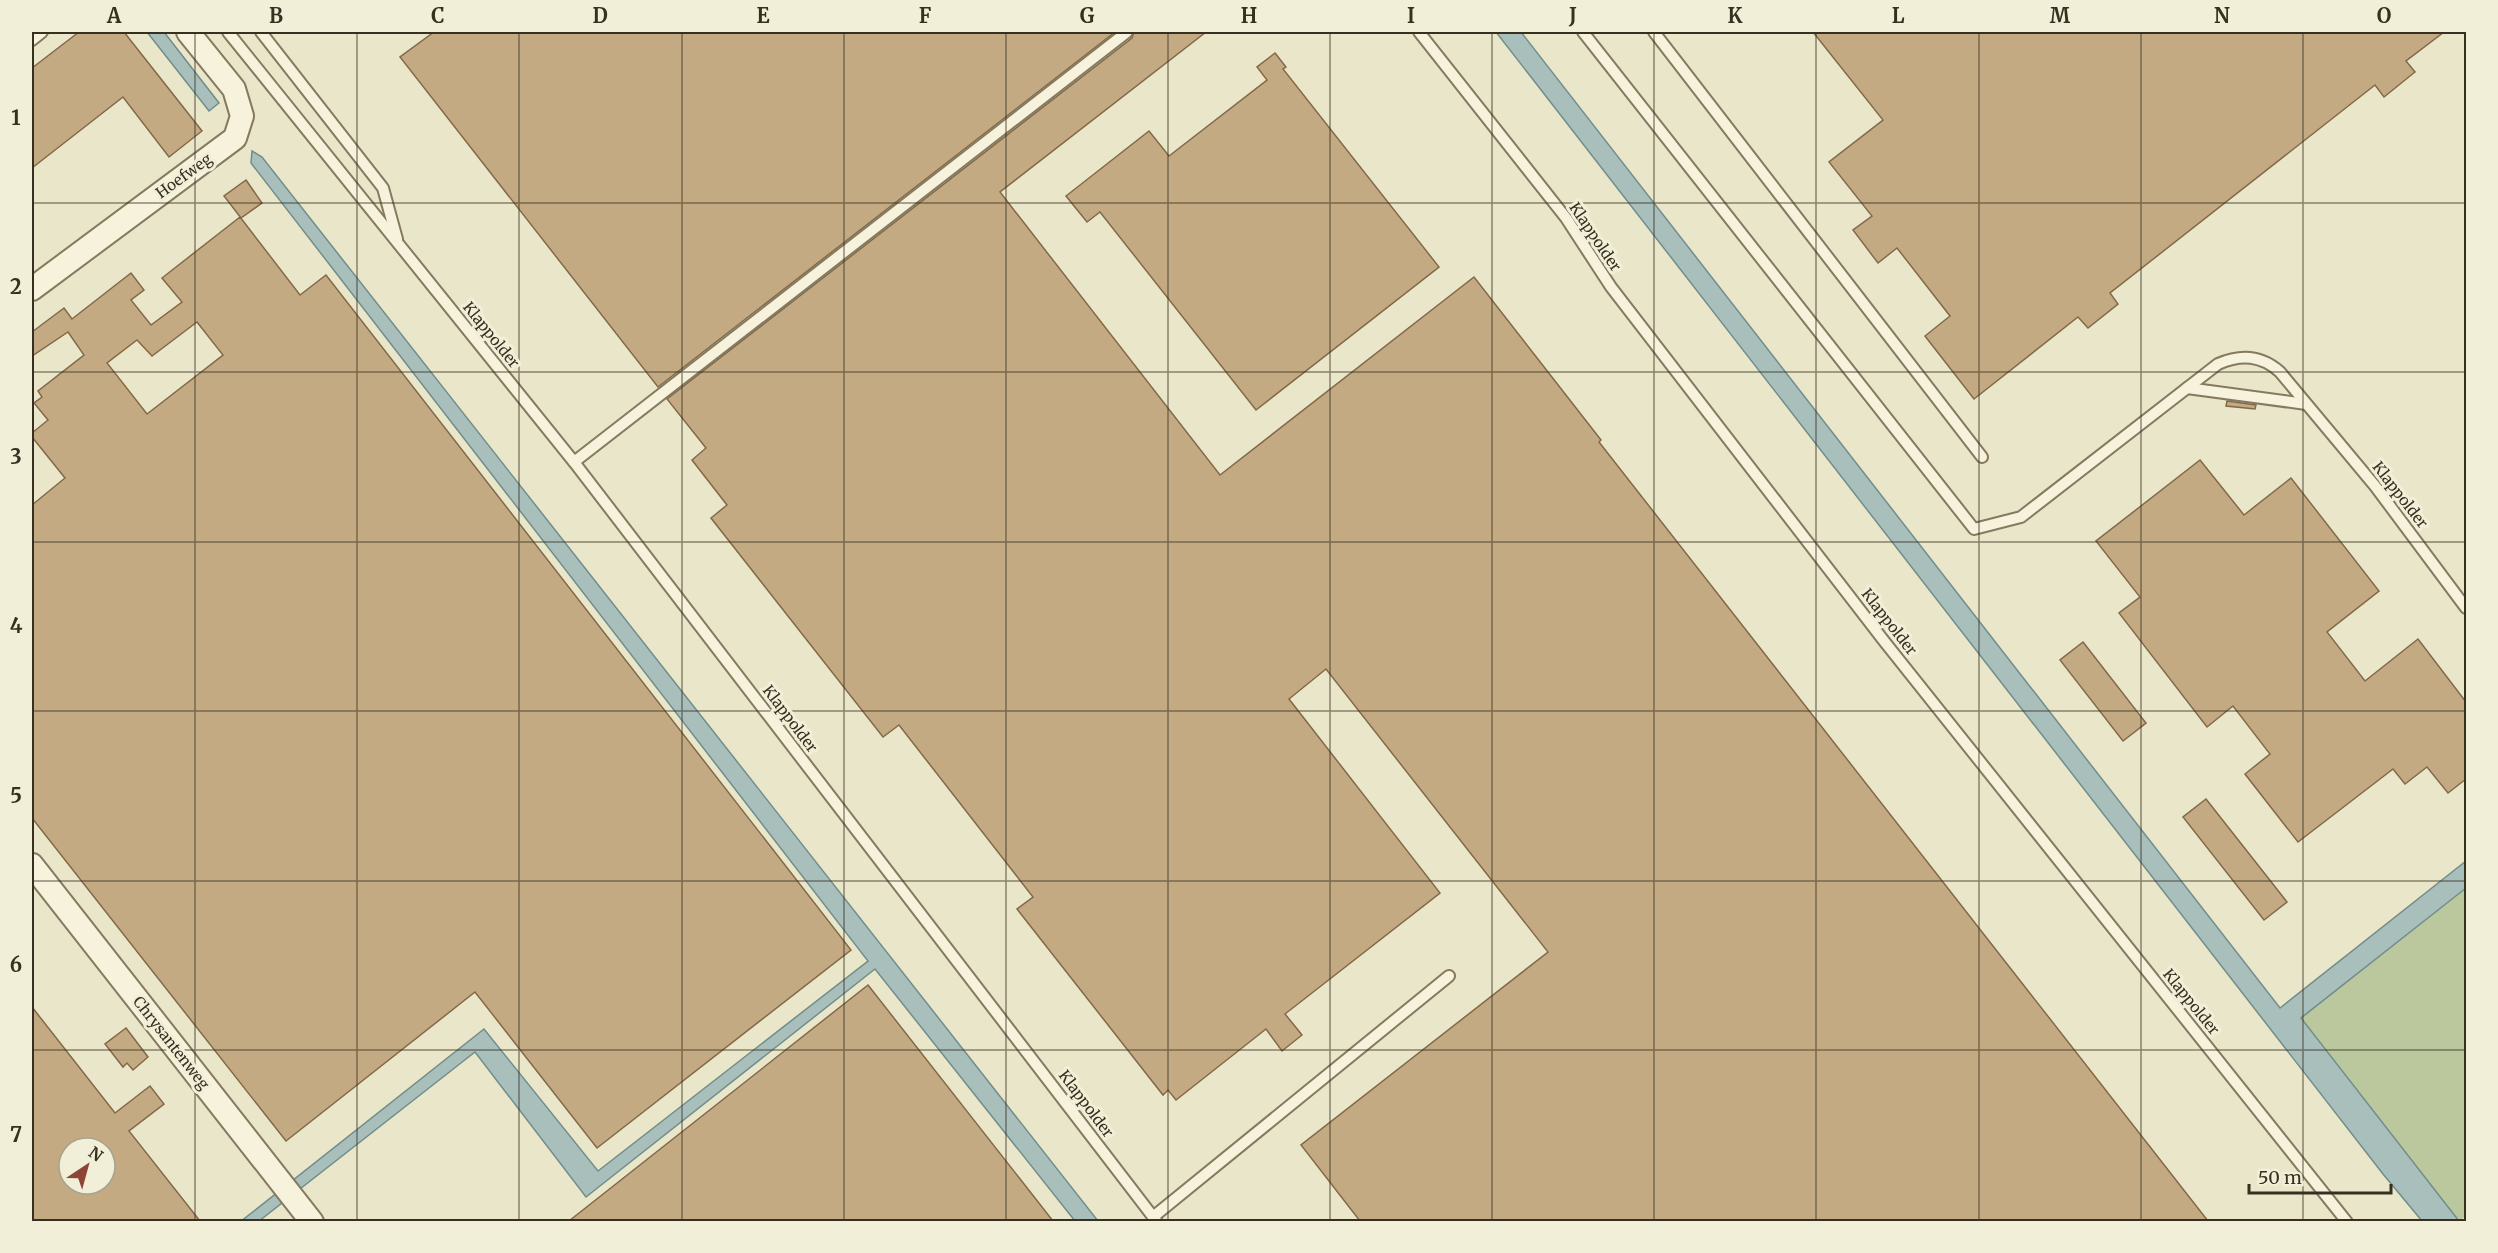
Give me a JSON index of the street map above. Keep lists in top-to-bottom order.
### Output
{
  "streets": {
    "street": ["Hoefweg", "Chrysantenweg"],
    "lane": ["Klappolder"]
  },
  "scale_bar": "50 m",
  "north": "top right",
  "grid": {
    "columns": [
      "A",
      "B",
      "C",
      "D",
      "E",
      "F",
      "G",
      "H",
      "I",
      "J",
      "K",
      "L",
      "M",
      "N",
      "O"
    ],
    "rows": [
      "1",
      "2",
      "3",
      "4",
      "5",
      "6",
      "7"
    ]
  }
}
